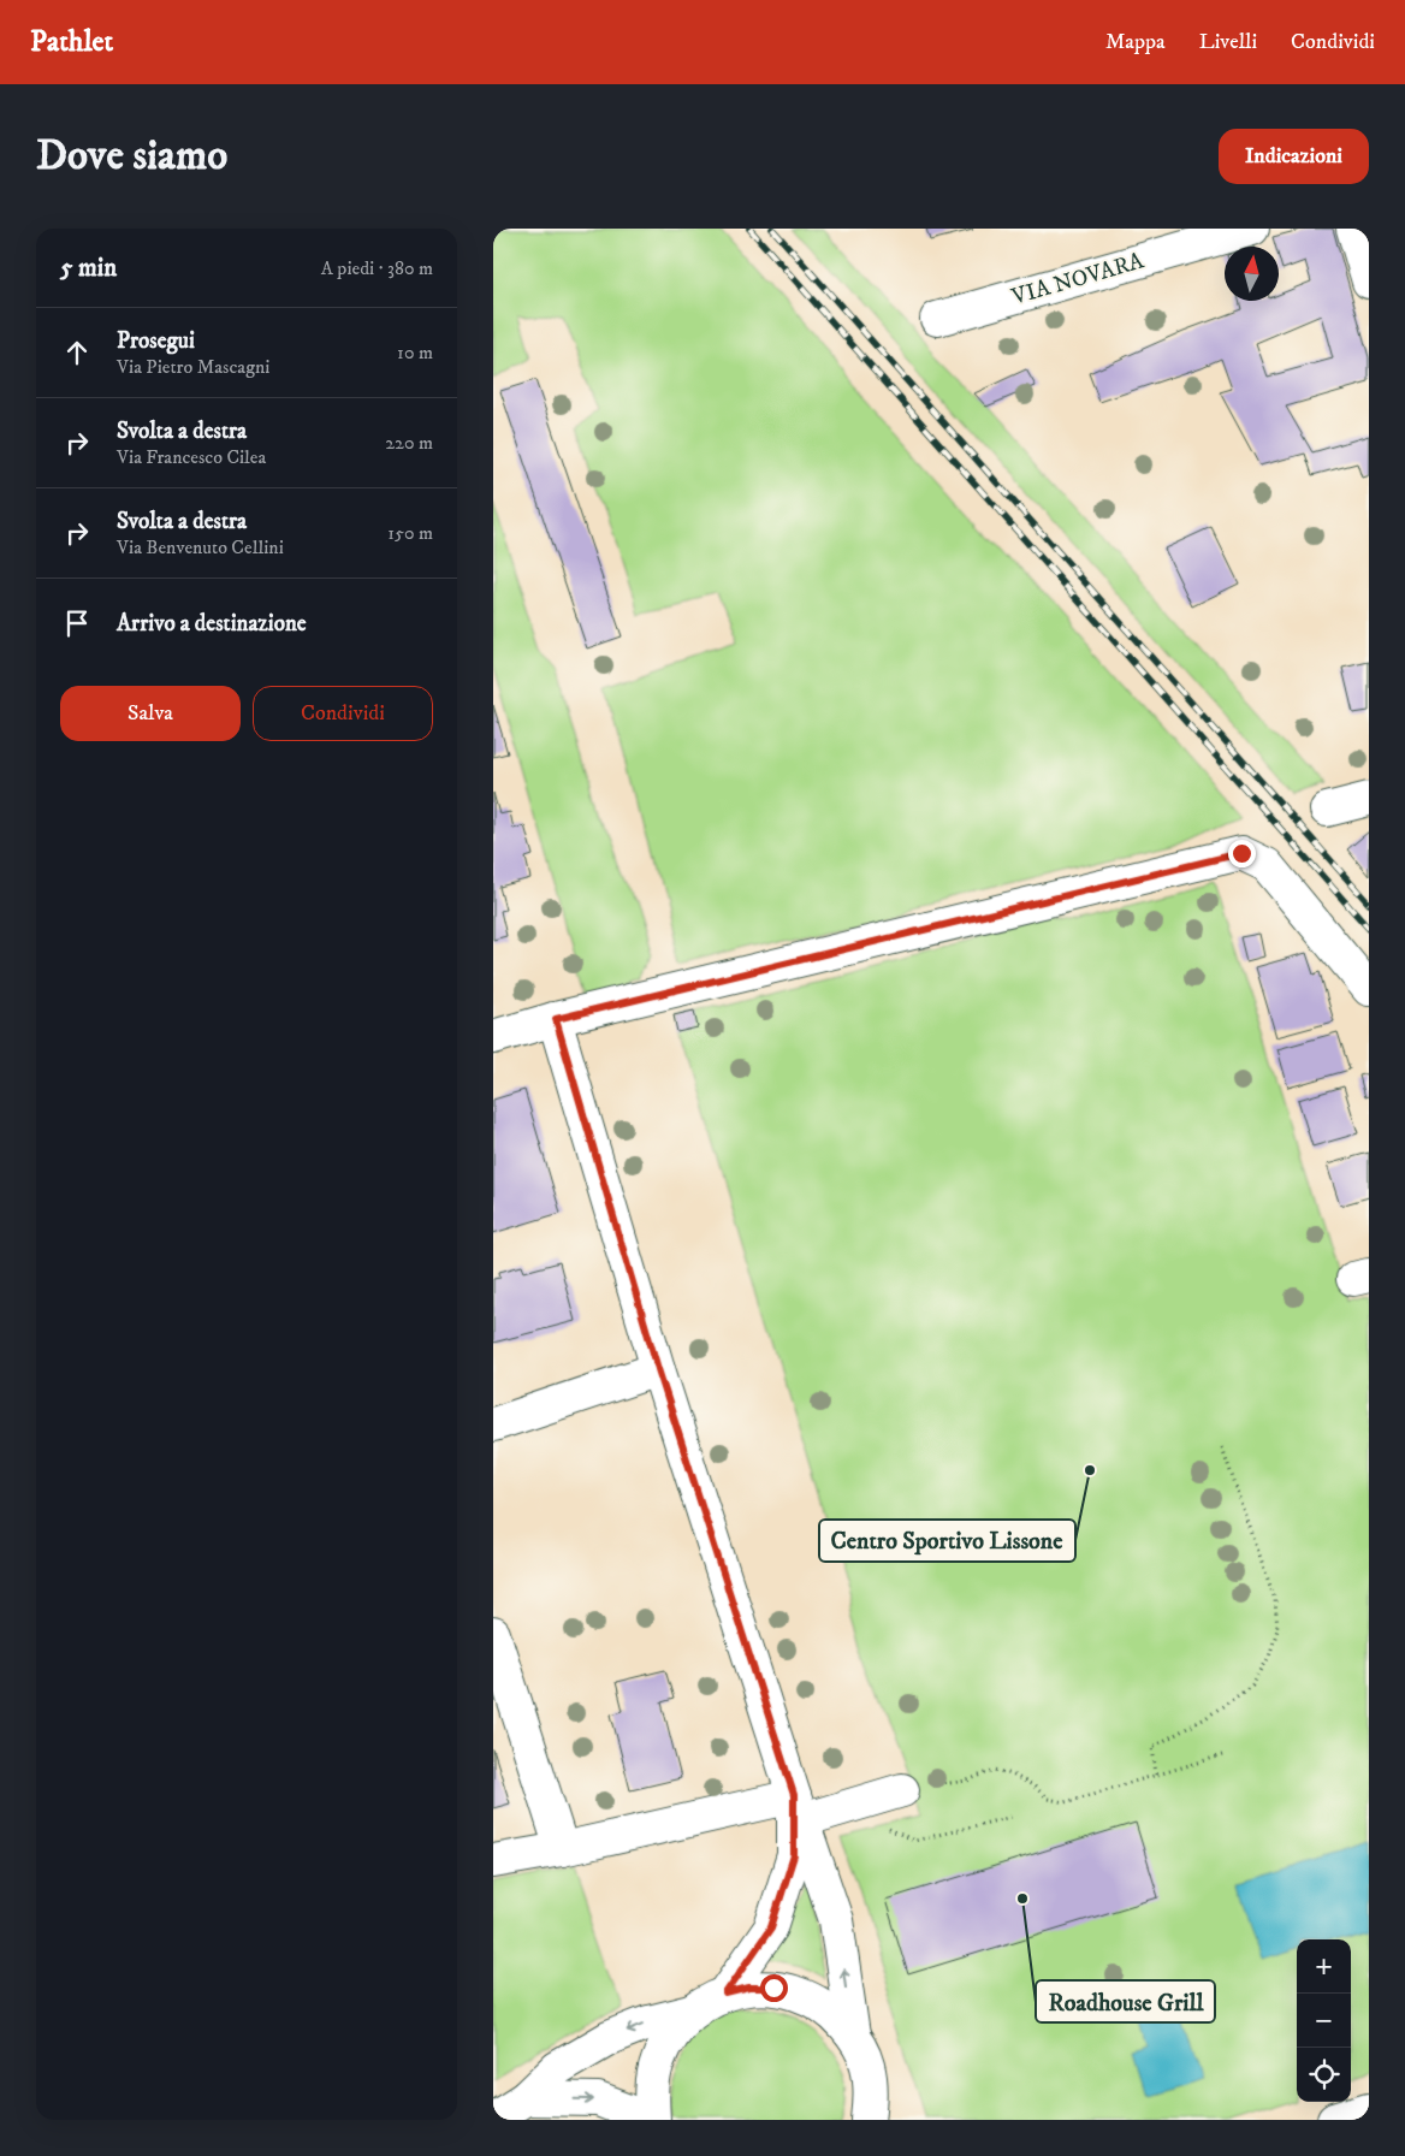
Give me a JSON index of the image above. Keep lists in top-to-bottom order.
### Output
{
  "streets": {
    "main road": ["VIA NOVARA"]
  },
  "places": ["Centro Sportivo Lissone", "Roadhouse Grill"],
  "north": "top",
  "page": {
    "header": "Pathlet",
    "nav": ["Mappa", "Livelli", "Condividi"],
    "buttons": [
      "Indicazioni",
      ["Salva", "Condividi"]
    ],
    "title": "Dove siamo",
    "heading": ["5 min", "A piedi · 380 m"],
    "list": [
      ["Prosegui", "Via Pietro Mascagni", "10 m"],
      ["Svolta a destra", "Via Francesco Cilea", "220 m"],
      ["Svolta a destra", "Via Benvenuto Cellini", "150 m"],
      "Arrivo a destinazione"
    ],
    "map_buttons": ["+", "−"]
  }
}
